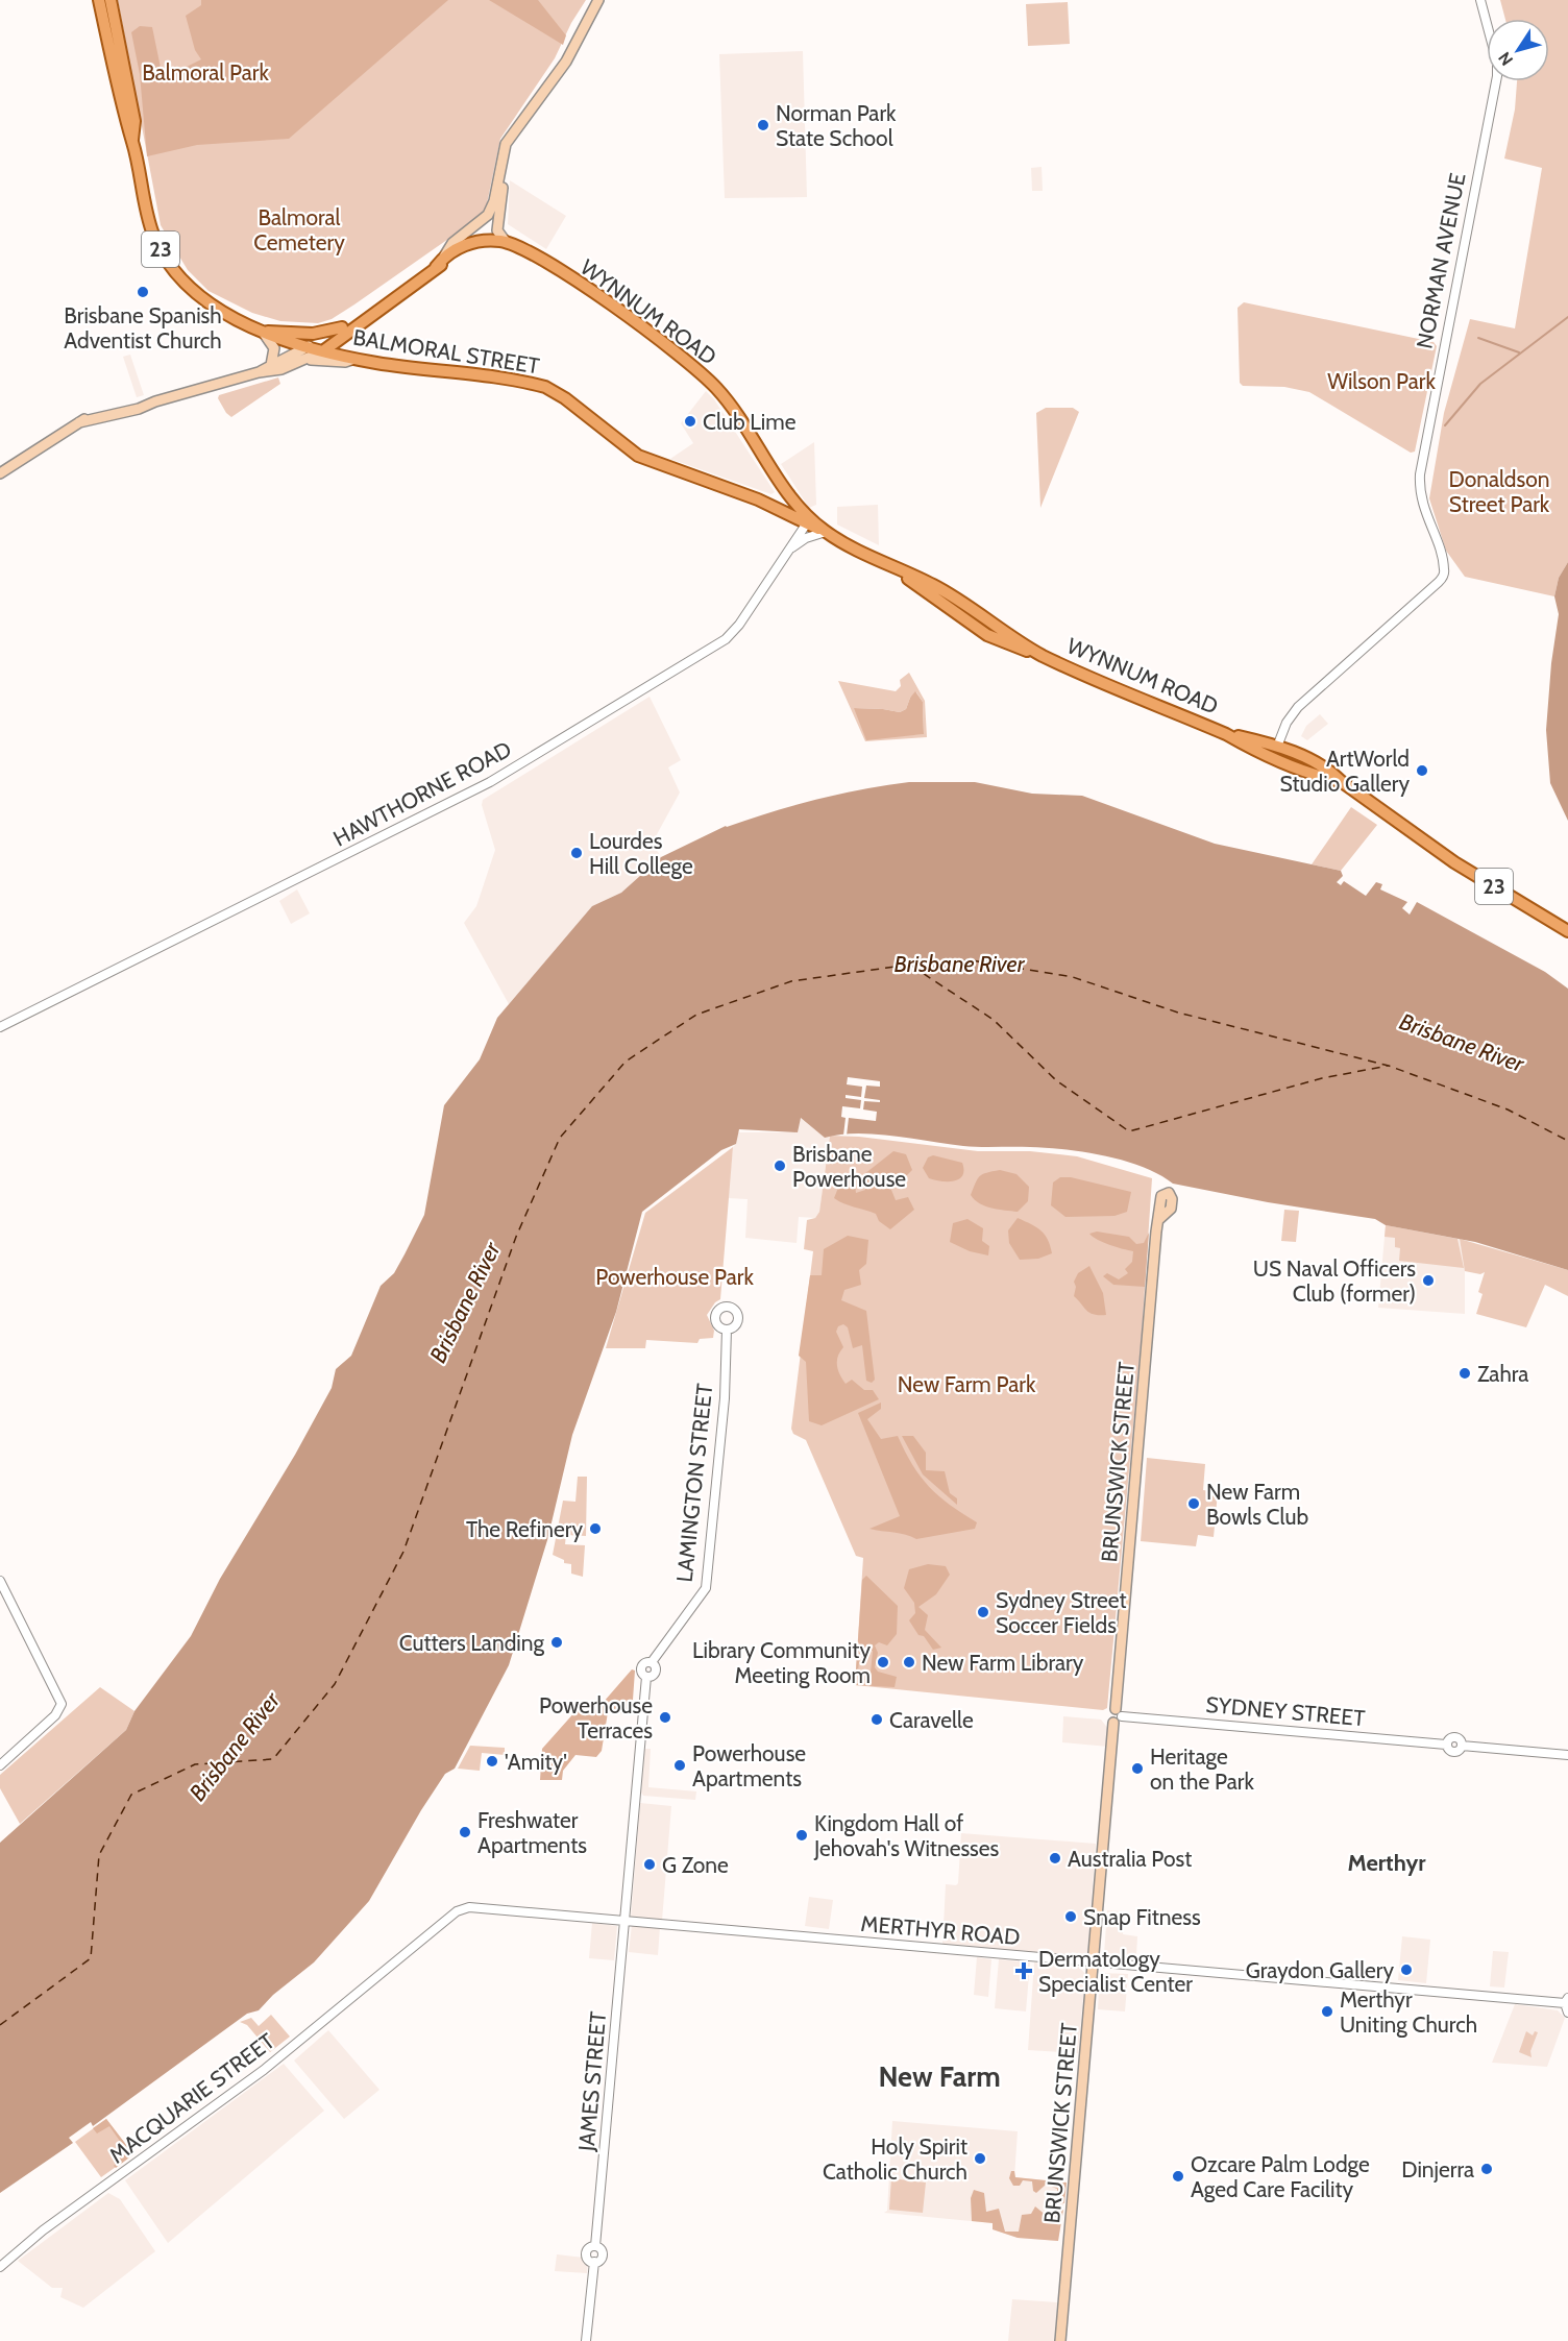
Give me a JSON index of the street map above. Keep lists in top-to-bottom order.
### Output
{
  "streets": {
    "main road": [
      "23",
      "WYNNUM ROAD",
      "BALMORAL STREET",
      "BRUNSWICK STREET"
    ],
    "street": [
      "NORMAN AVENUE",
      "HAWTHORNE ROAD",
      "LAMINGTON STREET",
      "SYDNEY STREET",
      "MERTHYR ROAD",
      "JAMES STREET",
      "MACQUARIE STREET"
    ]
  },
  "crossings": [
    ["NORMAN AVENUE", "WYNNUM ROAD"],
    ["WYNNUM ROAD", "BALMORAL STREET"],
    ["WYNNUM ROAD", "HAWTHORNE ROAD"],
    ["BALMORAL STREET", "HAWTHORNE ROAD"],
    ["BRUNSWICK STREET", "SYDNEY STREET"],
    ["BRUNSWICK STREET", "MERTHYR ROAD"],
    ["LAMINGTON STREET", "MERTHYR ROAD"],
    ["LAMINGTON STREET", "JAMES STREET"],
    ["MERTHYR ROAD", "JAMES STREET"],
    ["MERTHYR ROAD", "MACQUARIE STREET"]
  ],
  "districts": ["Merthyr", "New Farm"],
  "water": ["Brisbane River"],
  "parks": [
    "Balmoral Park",
    "Balmoral Cemetery",
    "Wilson Park",
    "Donaldson Street Park",
    "Powerhouse Park",
    "New Farm Park"
  ],
  "places": {
    "other": [
      "Norman Park State School",
      "Brisbane Spanish Adventist Church",
      "Club Lime",
      "ArtWorld Studio Gallery",
      "Lourdes Hill College",
      "Brisbane Powerhouse",
      "US Naval Officers Club (former)",
      "Zahra",
      "New Farm Bowls Club",
      "The Refinery",
      "Sydney Street Soccer Fields",
      "Cutters Landing",
      "Library Community Meeting Room",
      "New Farm Library",
      "Powerhouse Terraces",
      "Caravelle",
      "'Amity'",
      "Powerhouse Apartments",
      "Heritage on the Park",
      "Freshwater Apartments",
      "Kingdom Hall of Jehovah's Witnesses",
      "Australia Post",
      "G Zone",
      "Snap Fitness",
      "Graydon Gallery",
      "Merthyr Uniting Church",
      "Holy Spirit Catholic Church",
      "Dinjerra",
      "Ozcare Palm Lodge Aged Care Facility"
    ],
    "health": ["Dermatology Specialist Center"]
  },
  "north": "bottom left"
}
